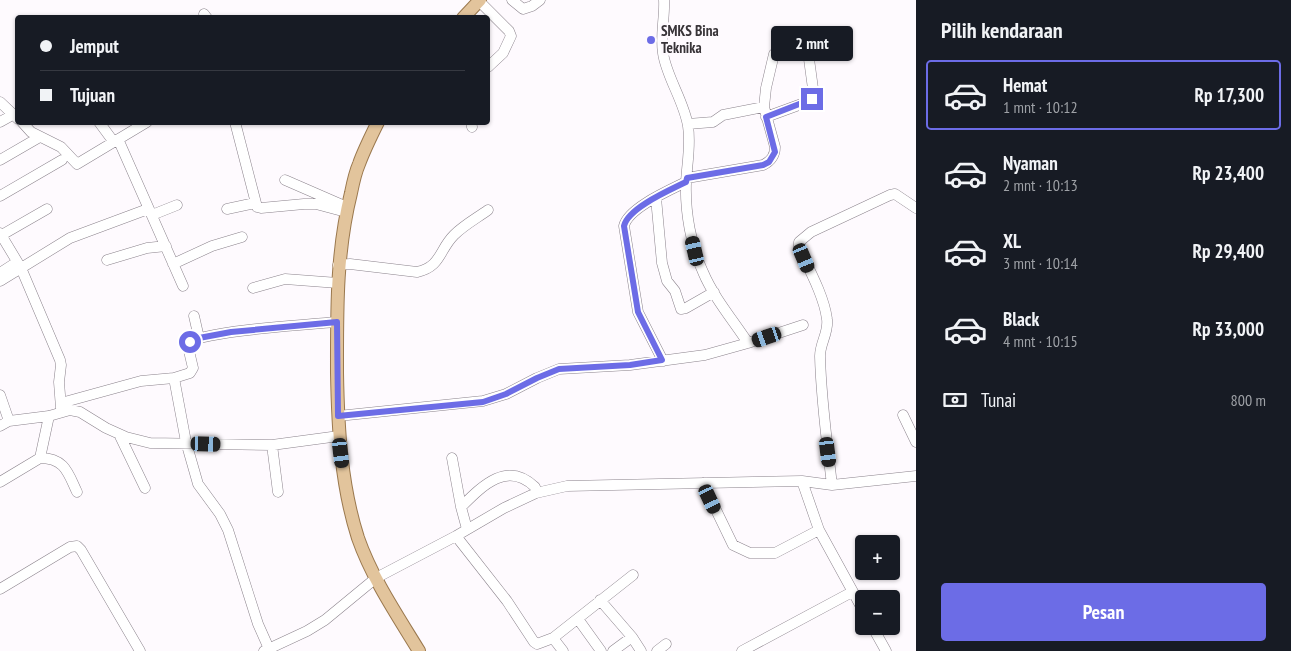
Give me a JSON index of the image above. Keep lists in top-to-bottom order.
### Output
{
  "places": ["SMKS Bina Teknika"],
  "page": {
    "heading": "Pilih kendaraan",
    "banner": ["Jemput", "Tujuan"],
    "bubble": "2 mnt",
    "list": [
      {
        "name": "Hemat",
        "note": "1 mnt · 10:12",
        "value": "Rp 17,300"
      },
      {
        "name": "Nyaman",
        "note": "2 mnt · 10:13",
        "value": "Rp 23,400"
      },
      {
        "name": "XL",
        "note": "3 mnt · 10:14",
        "value": "Rp 29,400"
      },
      {
        "name": "Black",
        "note": "4 mnt · 10:15",
        "value": "Rp 33,000"
      }
    ],
    "pay": ["Tunai", "800 m"],
    "map_buttons": ["+", "−"],
    "buttons": "Pesan"
  }
}
